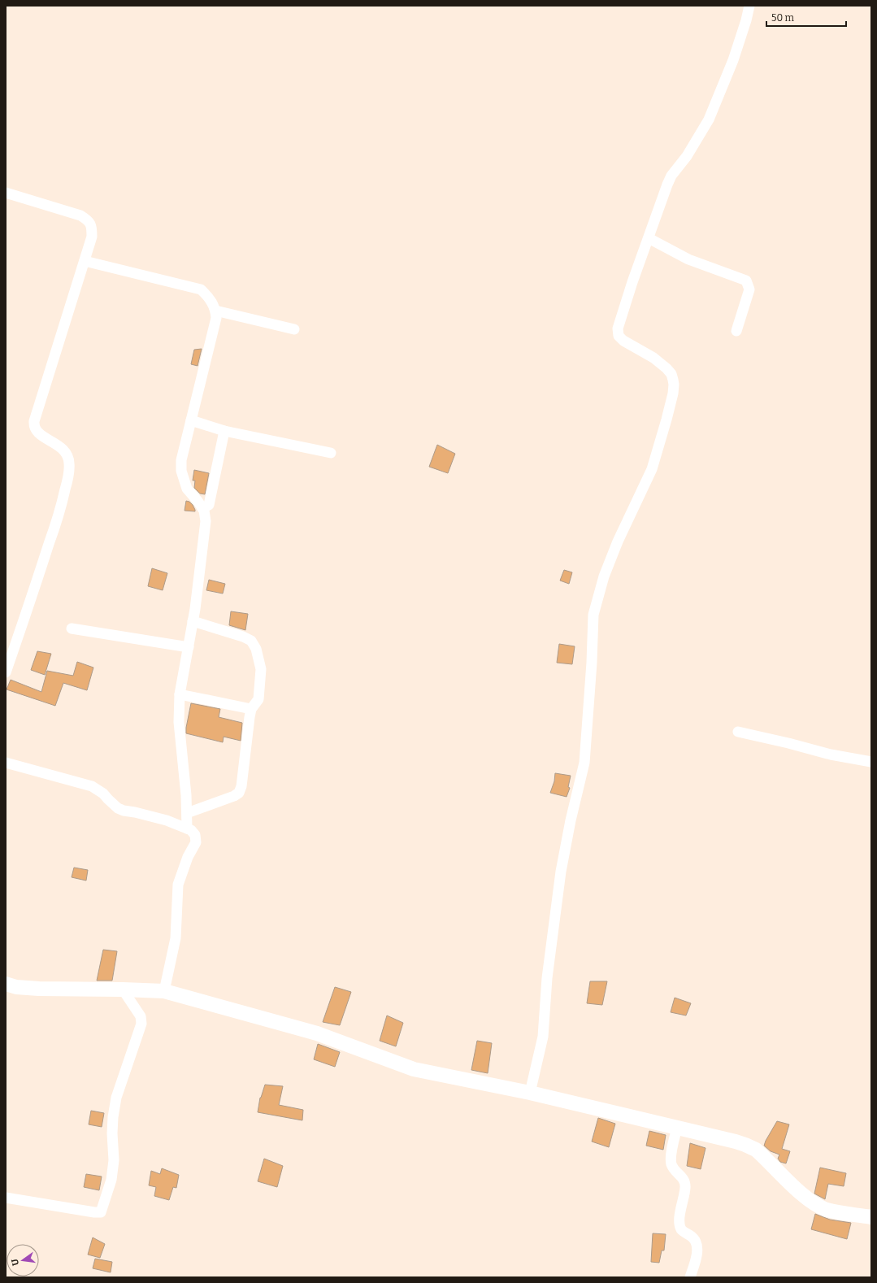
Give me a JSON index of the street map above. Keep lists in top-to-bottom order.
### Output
{
  "scale_bar": "50 m",
  "north": "left"
}
